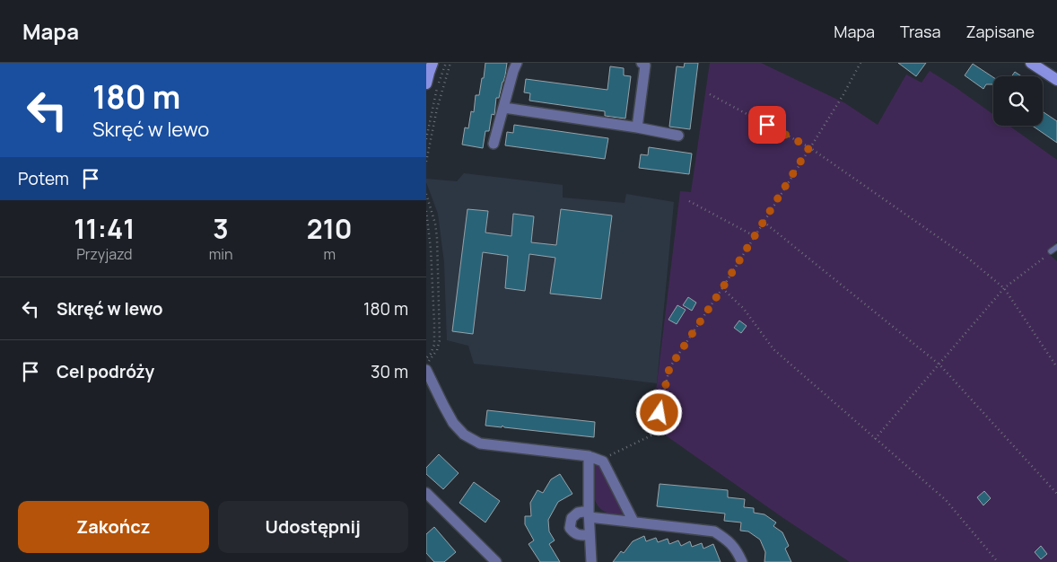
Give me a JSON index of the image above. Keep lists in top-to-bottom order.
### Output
{
  "page": {
    "header": "Mapa",
    "nav": ["Mapa", "Trasa", "Zapisane"],
    "turn": ["180 m", "Skręć w lewo"],
    "then": "Potem",
    "eta": [
      "11:41",
      "Przyjazd",
      "3",
      "min",
      "210",
      "m"
    ],
    "list": [
      {
        "name": "Skręć w lewo",
        "value": "180 m"
      },
      {
        "name": "Cel podróży",
        "value": "30 m"
      }
    ],
    "buttons": ["Zakończ", "Udostępnij"]
  }
}
